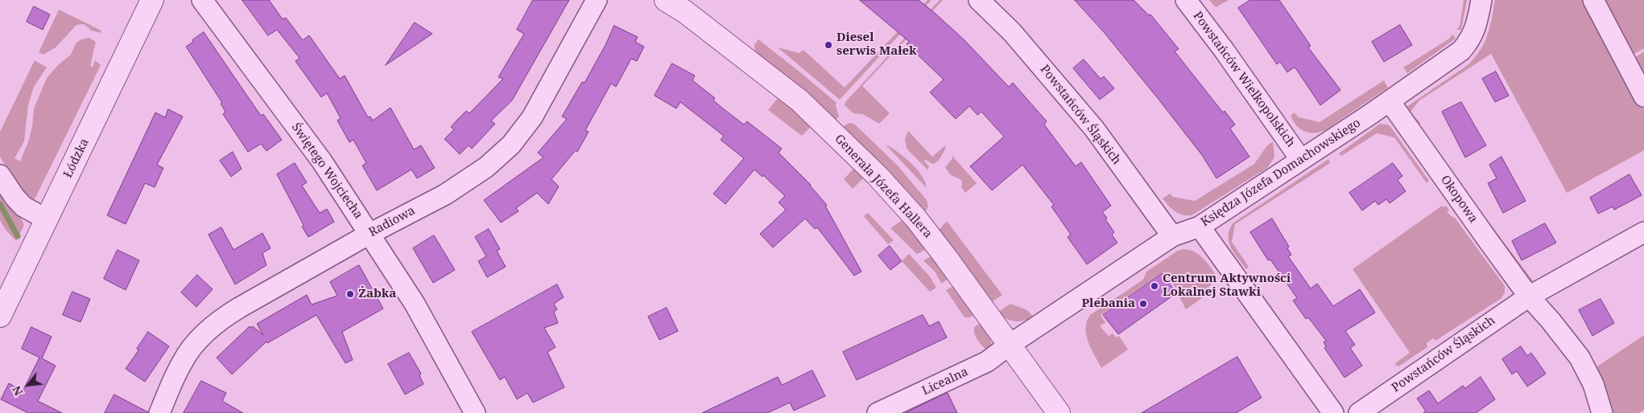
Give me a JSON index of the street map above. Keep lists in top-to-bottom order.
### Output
{
  "streets": {
    "street": [
      "Powstańców Wielkopolskich",
      "Powstańców Śląskich",
      "Łódzka",
      "Świętego Wojciecha",
      "Księdza Józefa Domachowskiego",
      "Generała Józefa Hallera",
      "Okopowa",
      "Radiowa",
      "Licealna"
    ]
  },
  "crossings": [
    ["Powstańców Wielkopolskich", "Księdza Józefa Domachowskiego"],
    ["Powstańców Śląskich", "Księdza Józefa Domachowskiego"],
    ["Powstańców Śląskich", "Okopowa"],
    ["Świętego Wojciecha", "Radiowa"],
    ["Księdza Józefa Domachowskiego", "Generała Józefa Hallera"],
    ["Księdza Józefa Domachowskiego", "Okopowa"],
    ["Księdza Józefa Domachowskiego", "Licealna"],
    ["Generała Józefa Hallera", "Licealna"]
  ],
  "places": [
    "Diesel serwis Małek",
    "Centrum Aktywności Lokalnej Stawki",
    "Żabka",
    "Plebania"
  ],
  "north": "bottom left"
}
